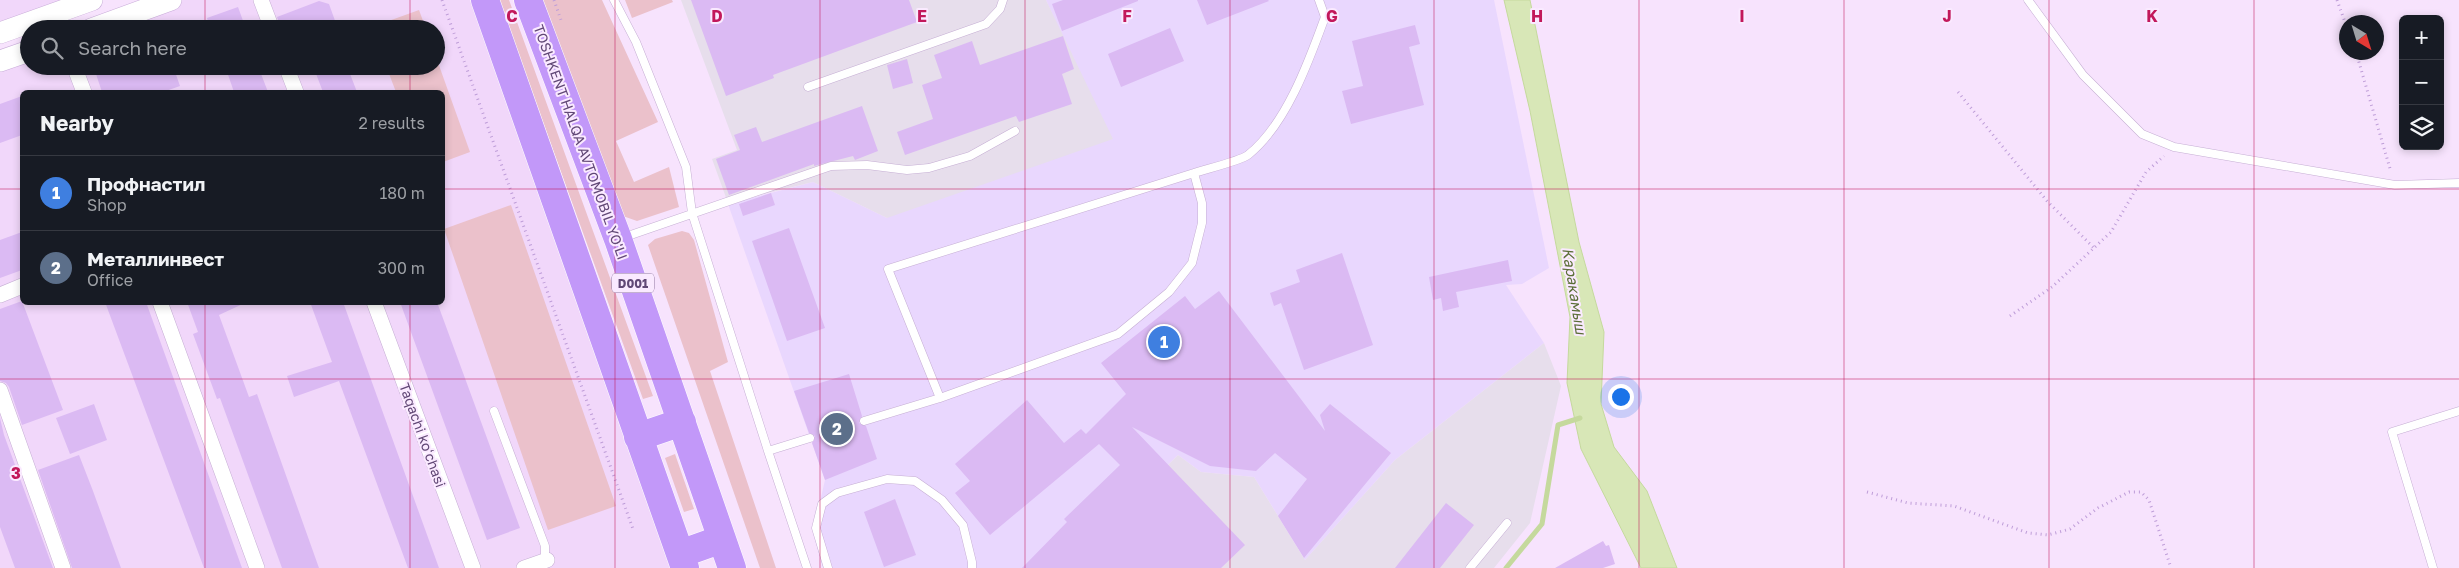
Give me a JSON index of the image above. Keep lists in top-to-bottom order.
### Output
{
  "streets": {
    "highway": ["TOSHKENT HALQA AVTOMOBIL YO'LI", "D001"],
    "street": ["Taqachi koʻchasi"]
  },
  "water": ["Каракамыш"],
  "north": "bottom right",
  "page": {
    "map_buttons": ["+", "−"],
    "search": "Search here",
    "heading": ["Nearby", "2 results"],
    "list": [
      {
        "mark": "1",
        "name": "Профнастил",
        "note": "Shop",
        "value": "180 m"
      },
      {
        "mark": "2",
        "name": "Металлинвест",
        "note": "Office",
        "value": "300 m"
      }
    ],
    "pins": ["1", "2"]
  },
  "grid": {
    "columns": [
      "C",
      "D",
      "E",
      "F",
      "G",
      "H",
      "I",
      "J",
      "K"
    ],
    "rows": ["3"]
  }
}
